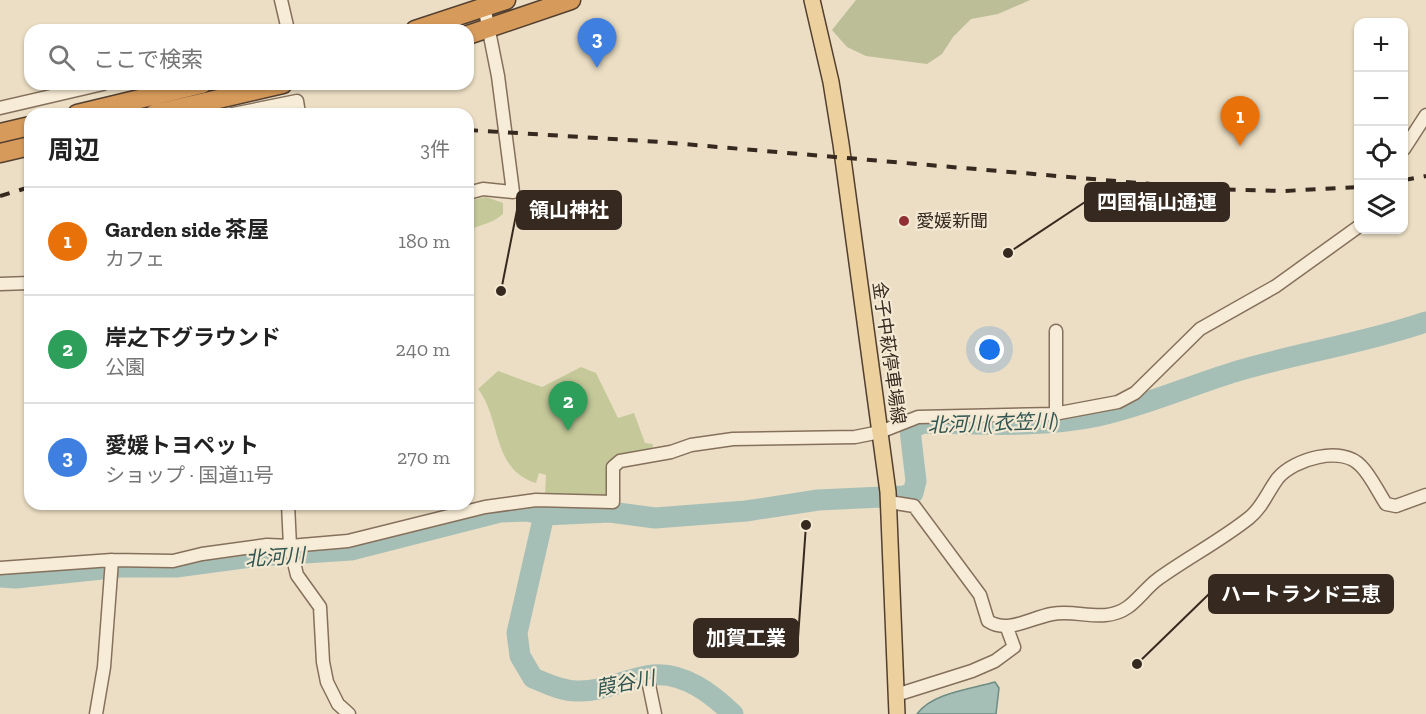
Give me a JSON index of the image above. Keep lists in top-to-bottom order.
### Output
{
  "streets": {
    "main road": ["金子中萩停車場線"]
  },
  "water": ["北河川(衣笠川)", "北河川", "葭谷川"],
  "places": [
    "愛媛新聞",
    "四国福山通運",
    "領山神社",
    "加賀工業",
    "ハートランド三恵"
  ],
  "page": {
    "map_buttons": ["+", "−"],
    "pins": ["3", "1", "2"],
    "search": "ここで検索",
    "heading": ["周辺", "3件"],
    "list": [
      {
        "mark": "1",
        "name": "Garden side 茶屋",
        "note": "カフェ",
        "value": "180 m"
      },
      {
        "mark": "2",
        "name": "岸之下グラウンド",
        "note": "公園",
        "value": "240 m"
      },
      {
        "mark": "3",
        "name": "愛媛トヨペット",
        "note": "ショップ · 国道11号",
        "value": "270 m"
      }
    ]
  }
}
